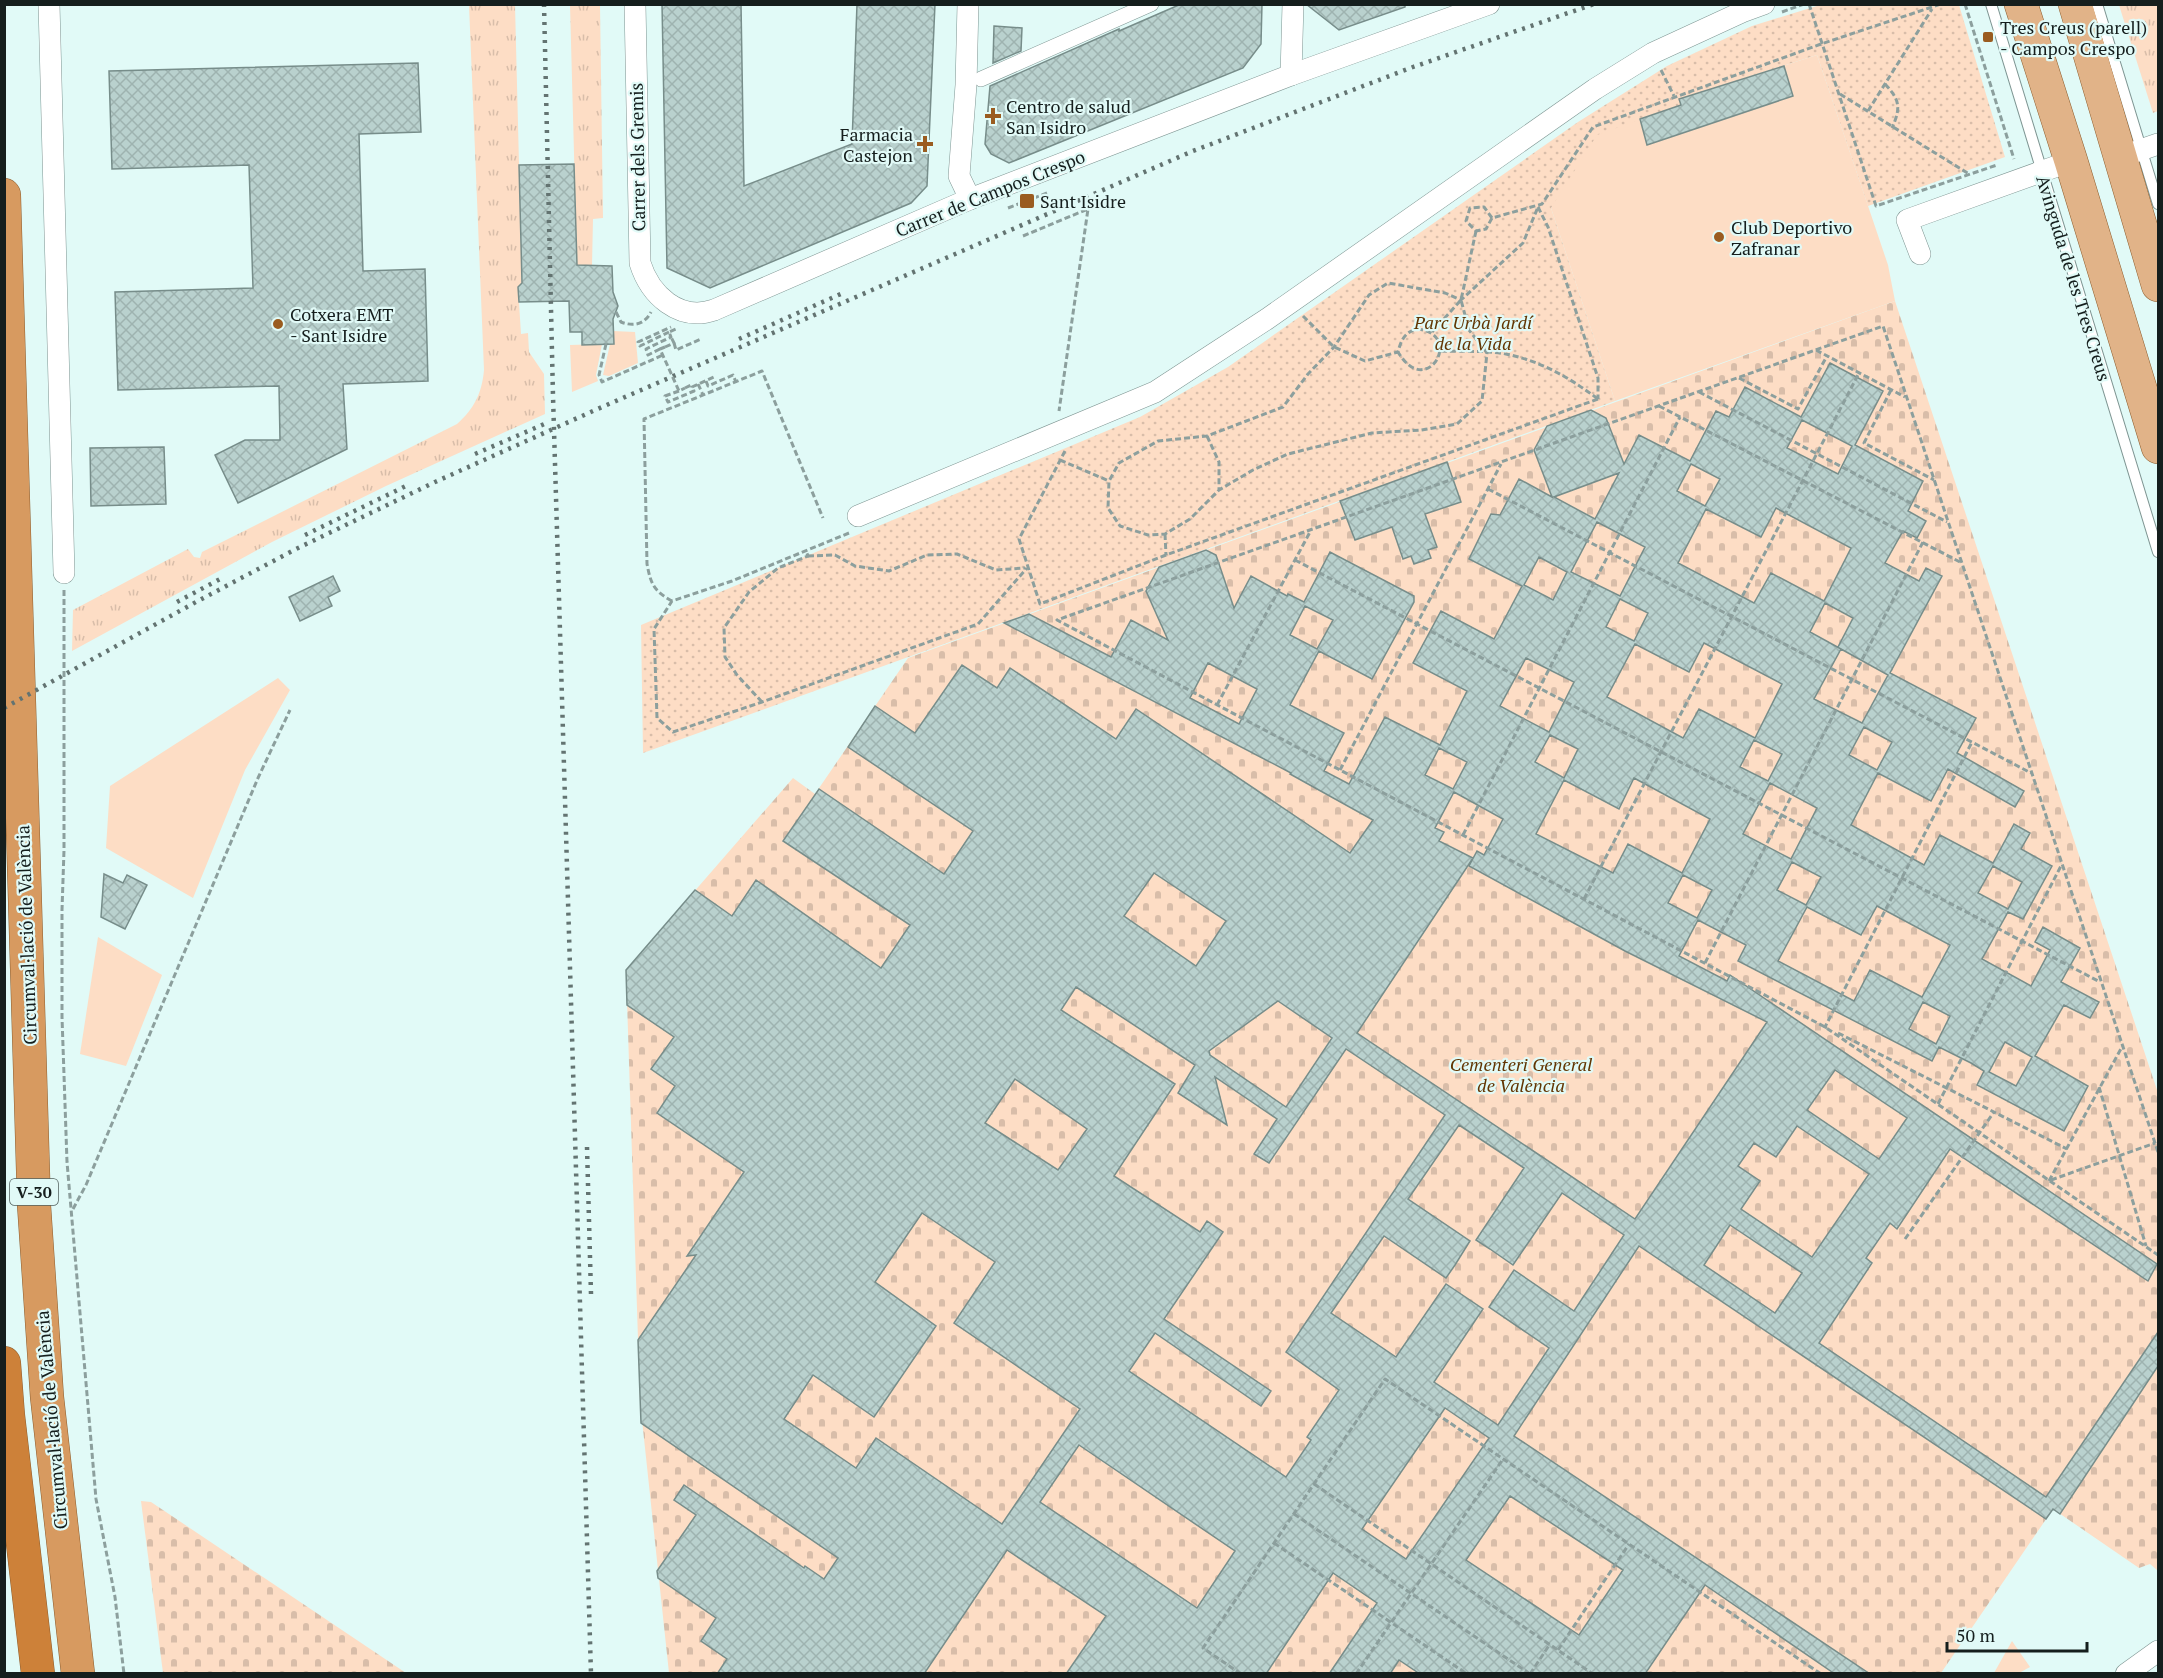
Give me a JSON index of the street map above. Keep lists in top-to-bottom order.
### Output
{
  "streets": {
    "highway": ["Circumval·lació de València", "V-30"],
    "main road": ["Avinguda de les Tres Creus"],
    "street": ["Carrer dels Gremis", "Carrer de Campos Crespo"]
  },
  "crossings": [
    ["Carrer dels Gremis", "Carrer de Campos Crespo"]
  ],
  "parks": ["Parc Urbà Jardí de la Vida", "Cementeri General de València"],
  "places": {
    "transit": ["Tres Creus (parell) - Campos Crespo", "Sant Isidre"],
    "health": ["Centro de salud San Isidro", "Farmacia Castejon"],
    "other": ["Club Deportivo Zafranar", "Cotxera EMT - Sant Isidre"]
  },
  "scale_bar": "50 m"
}
